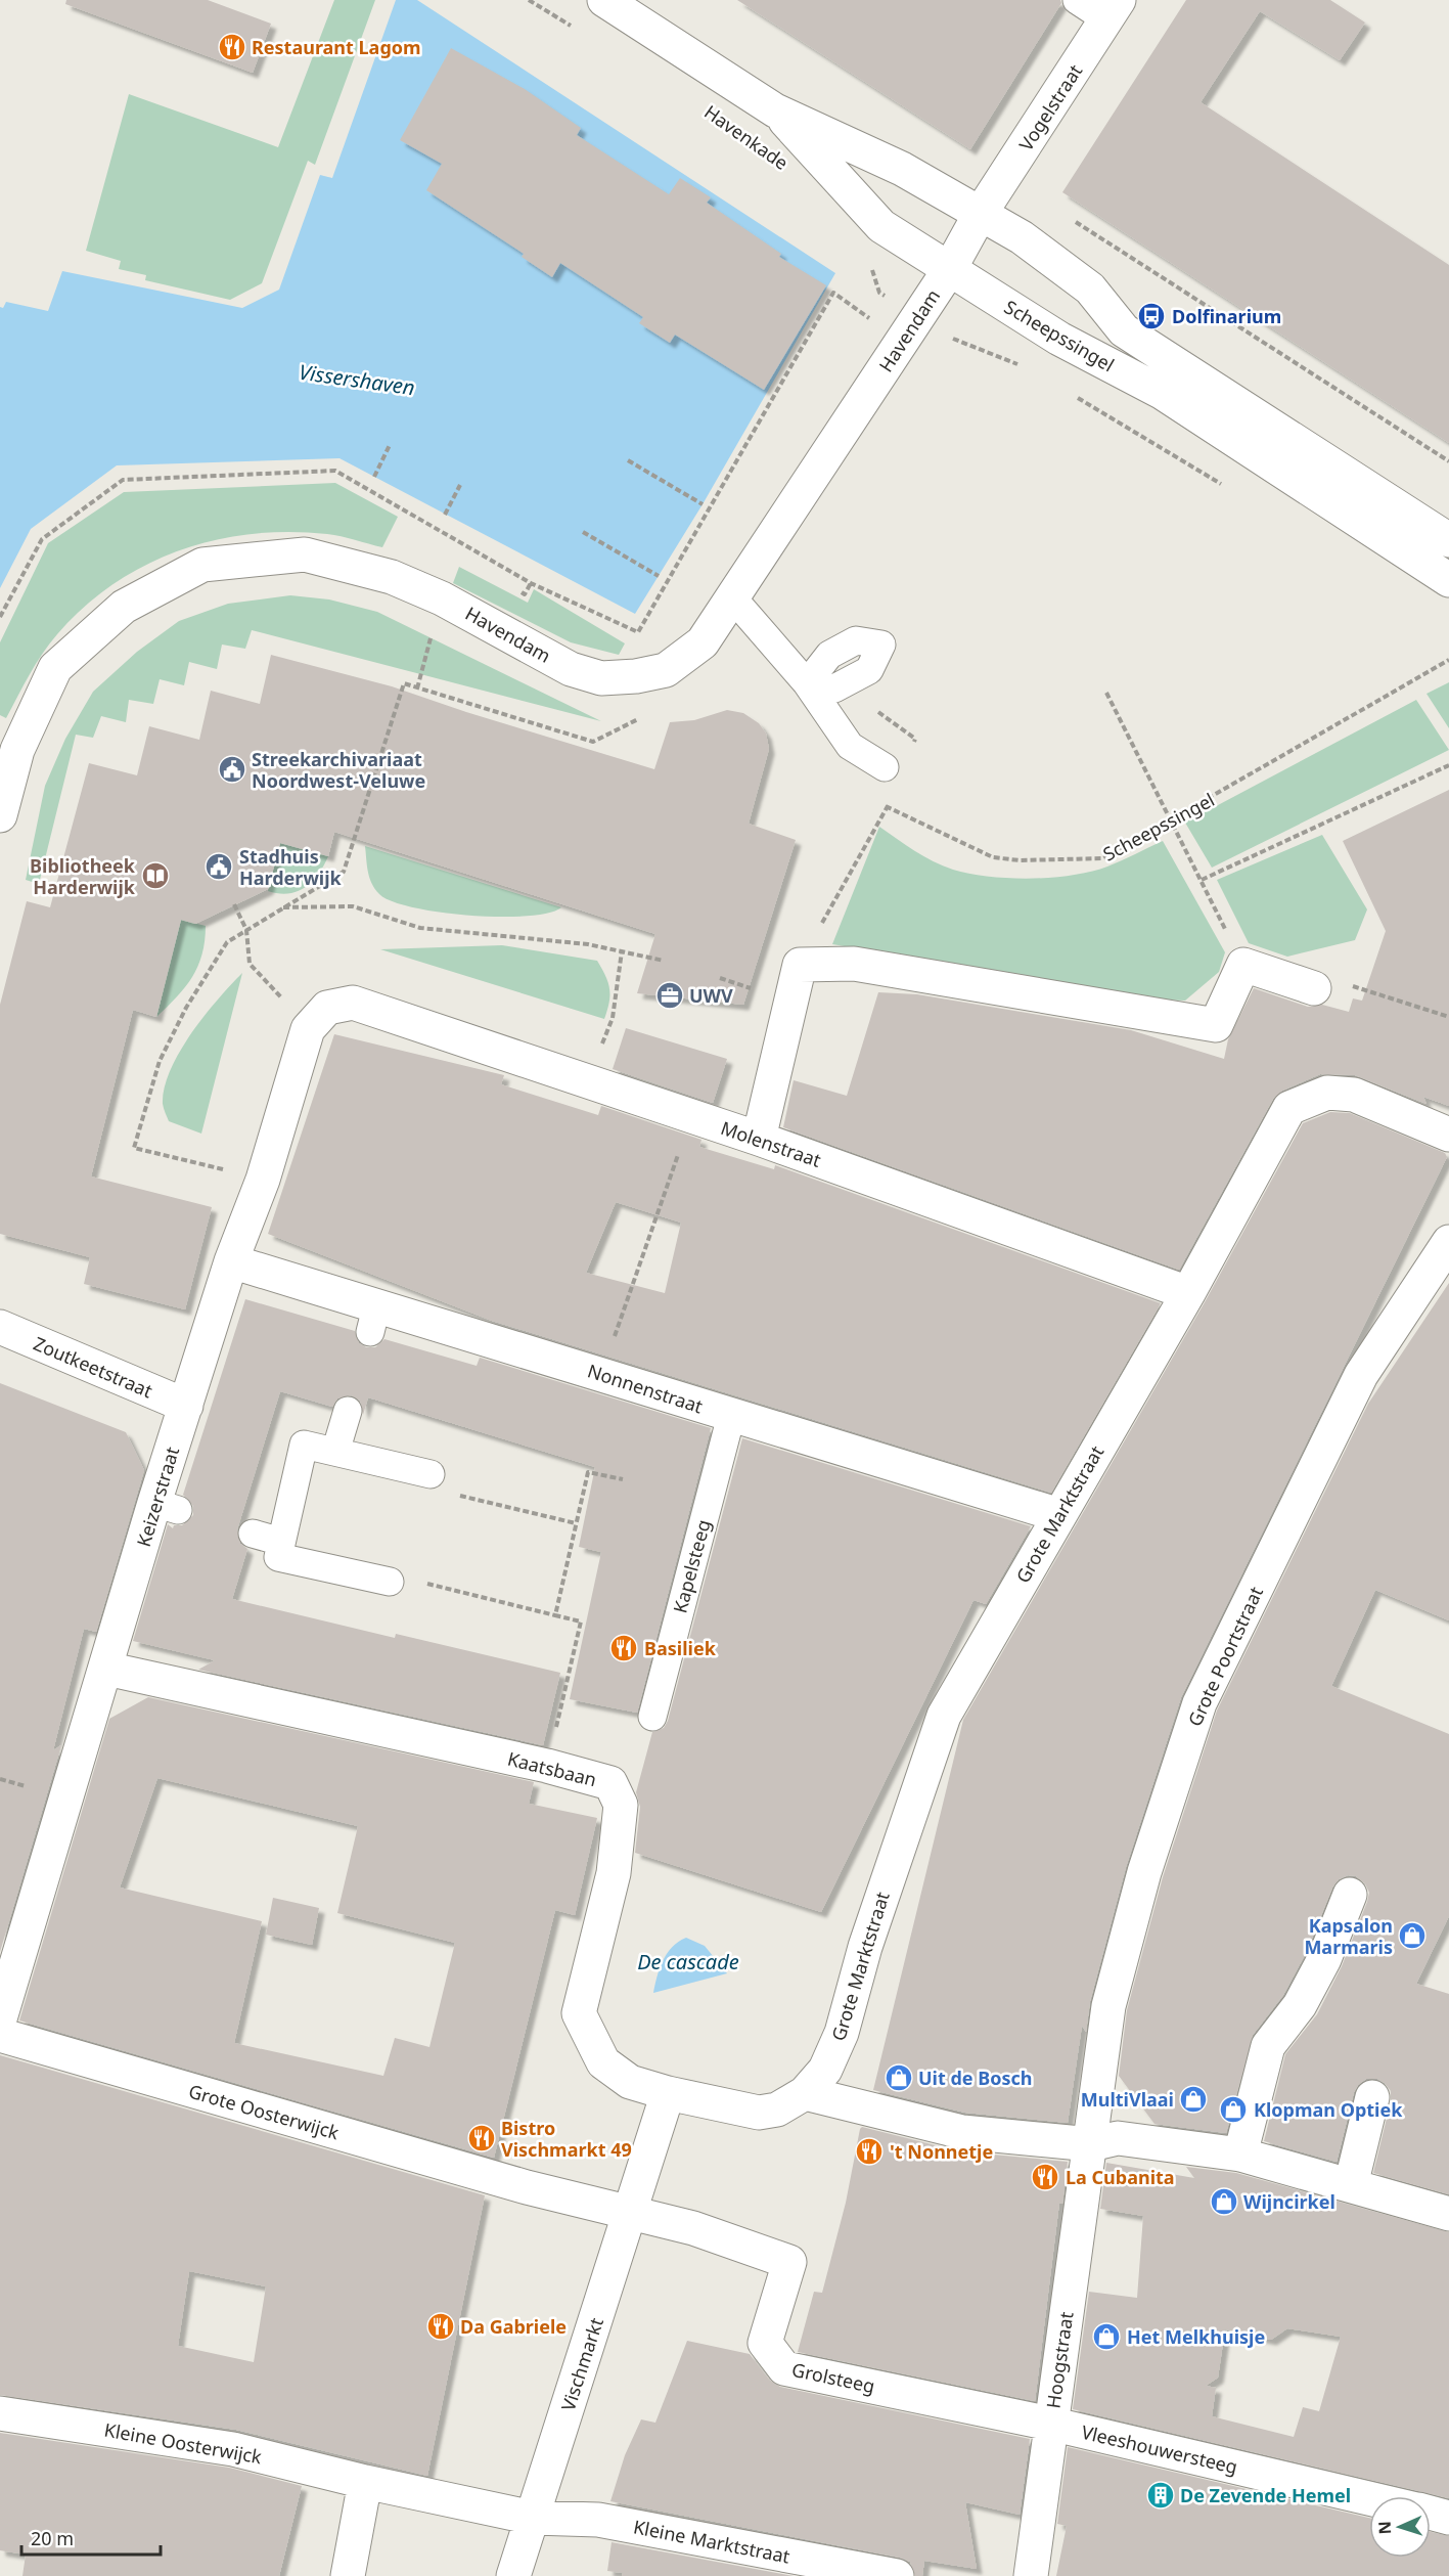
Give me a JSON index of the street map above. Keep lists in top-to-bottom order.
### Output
{
  "streets": {
    "street": [
      "Vogelstraat",
      "Havenkade",
      "Havendam",
      "Scheepssingel",
      "Molenstraat",
      "Zoutkeetstraat",
      "Nonnenstraat",
      "Keizerstraat",
      "Grote Marktstraat",
      "Grote Poortstraat",
      "Kaatsbaan",
      "Grote Oosterwijck",
      "Hoogstraat",
      "Vischmarkt",
      "Grolsteeg",
      "Kleine Oosterwijck",
      "Vleeshouwersteeg",
      "Kleine Marktstraat"
    ],
    "lane": ["Kapelsteeg"]
  },
  "crossings": [
    ["Vogelstraat", "Havenkade"],
    ["Vogelstraat", "Havendam"],
    ["Vogelstraat", "Scheepssingel"],
    ["Havenkade", "Havendam"],
    ["Havenkade", "Scheepssingel"],
    ["Havendam", "Scheepssingel"],
    ["Molenstraat", "Keizerstraat"],
    ["Molenstraat", "Grote Marktstraat"],
    ["Zoutkeetstraat", "Keizerstraat"],
    ["Nonnenstraat", "Keizerstraat"],
    ["Nonnenstraat", "Grote Marktstraat"],
    ["Nonnenstraat", "Kapelsteeg"],
    ["Keizerstraat", "Kaatsbaan"],
    ["Grote Marktstraat", "Kaatsbaan"],
    ["Grote Poortstraat", "Hoogstraat"],
    ["Kaatsbaan", "Vischmarkt"],
    ["Grote Oosterwijck", "Vischmarkt"],
    ["Grote Oosterwijck", "Grolsteeg"],
    ["Hoogstraat", "Grolsteeg"],
    ["Hoogstraat", "Vleeshouwersteeg"],
    ["Vischmarkt", "Grolsteeg"],
    ["Vischmarkt", "Kleine Marktstraat"],
    ["Grolsteeg", "Vleeshouwersteeg"]
  ],
  "water": ["Vissershaven", "De cascade"],
  "places": {
    "restaurant": [
      "Restaurant Lagom",
      "Basiliek",
      "Bistro Vischmarkt 49",
      "'t Nonnetje",
      "La Cubanita",
      "Da Gabriele"
    ],
    "bus stop": ["Dolfinarium"],
    "public building": ["Streekarchivariaat Noordwest-Veluwe", "Stadhuis Harderwijk"],
    "library": ["Bibliotheek Harderwijk"],
    "office": ["UWV"],
    "shop": [
      "Kapsalon Marmaris",
      "Uit de Bosch",
      "MultiVlaai",
      "Klopman Optiek",
      "Wijncirkel",
      "Het Melkhuisje"
    ],
    "building": ["De Zevende Hemel"]
  },
  "scale_bar": "20 m",
  "north": "left"
}
